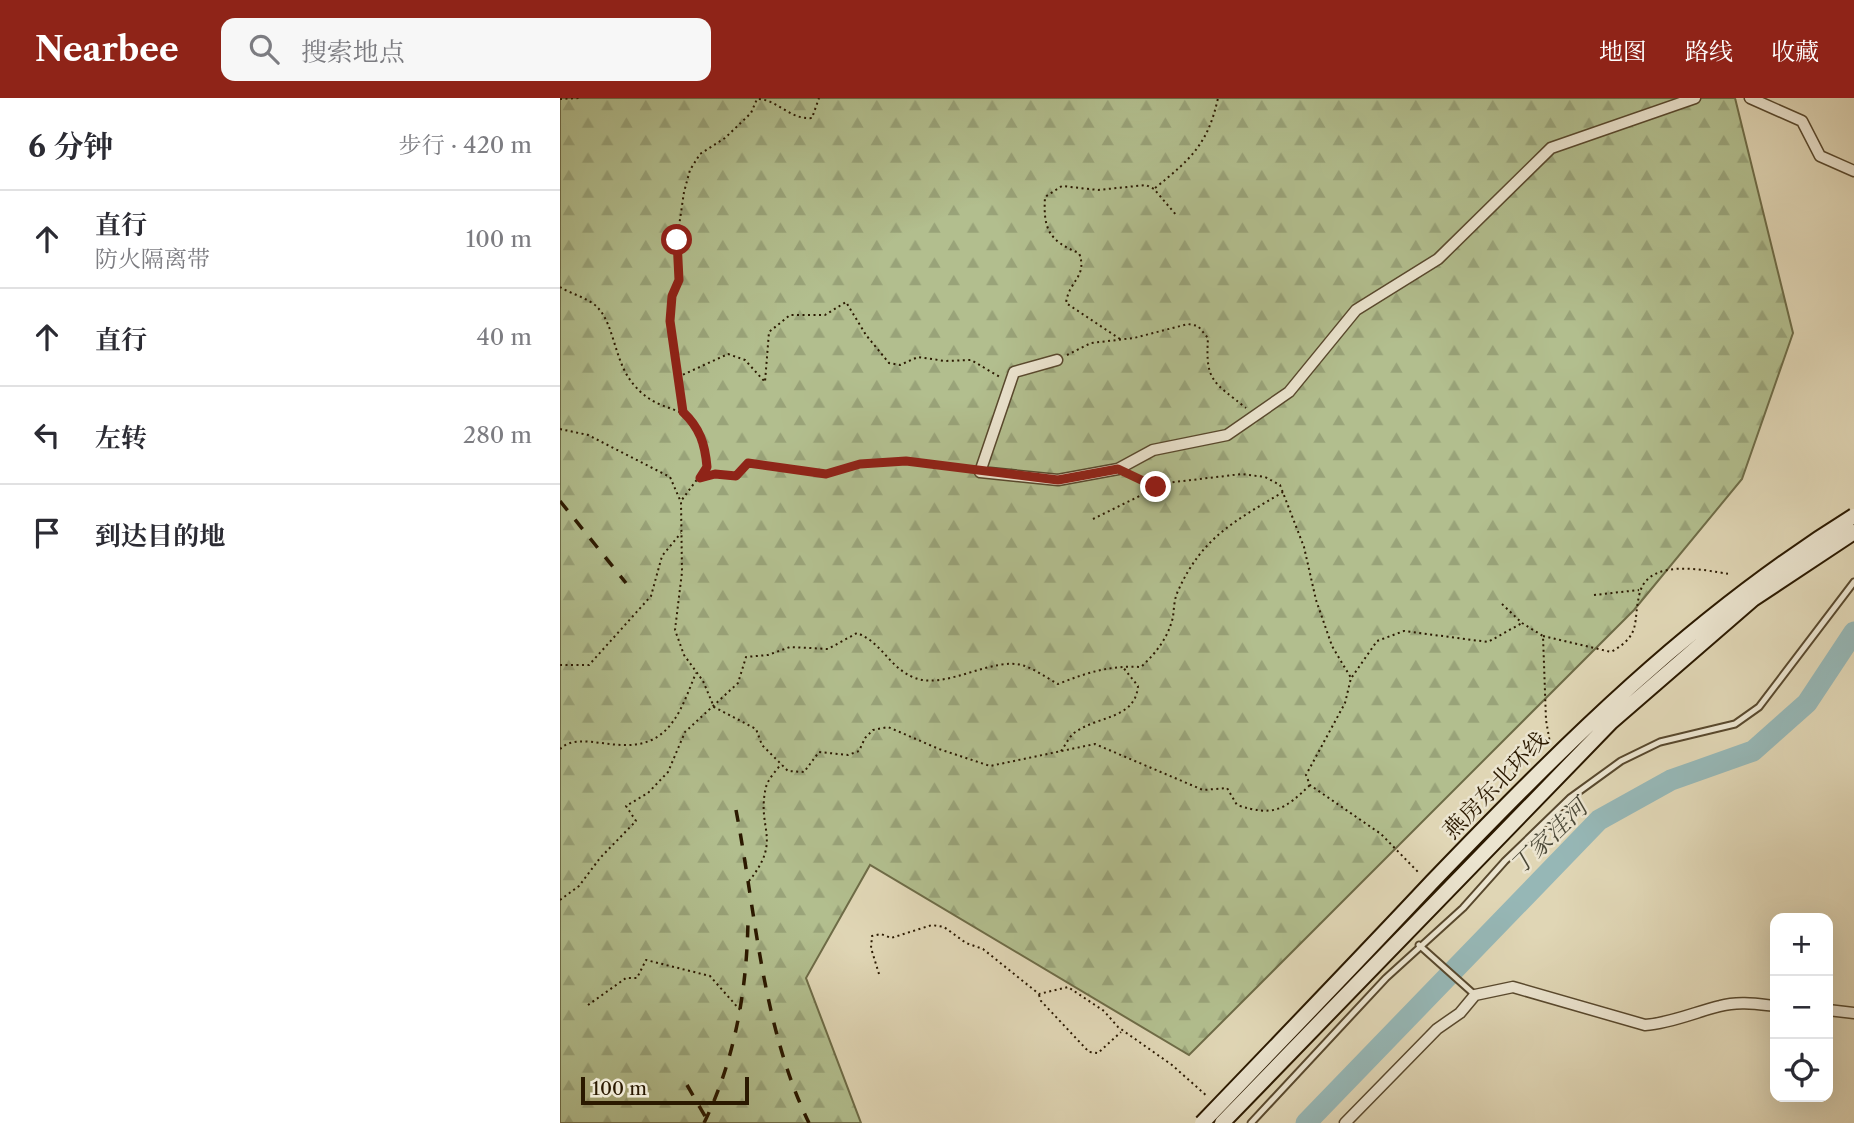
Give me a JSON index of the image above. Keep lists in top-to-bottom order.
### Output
{
  "streets": {
    "main road": ["燕房东北环线"]
  },
  "water": ["丁家洼河"],
  "scale_bar": "100 m",
  "page": {
    "header": "Nearbee",
    "search": "搜索地点",
    "nav": ["地图", "路线", "收藏"],
    "heading": ["6 分钟", "步行 · 420 m"],
    "list": [
      ["直行", "防火隔离带", "100 m"],
      ["直行", "40 m"],
      ["左转", "280 m"],
      "到达目的地"
    ],
    "map_buttons": ["+", "−"],
    "scale": "100 m"
  }
}
